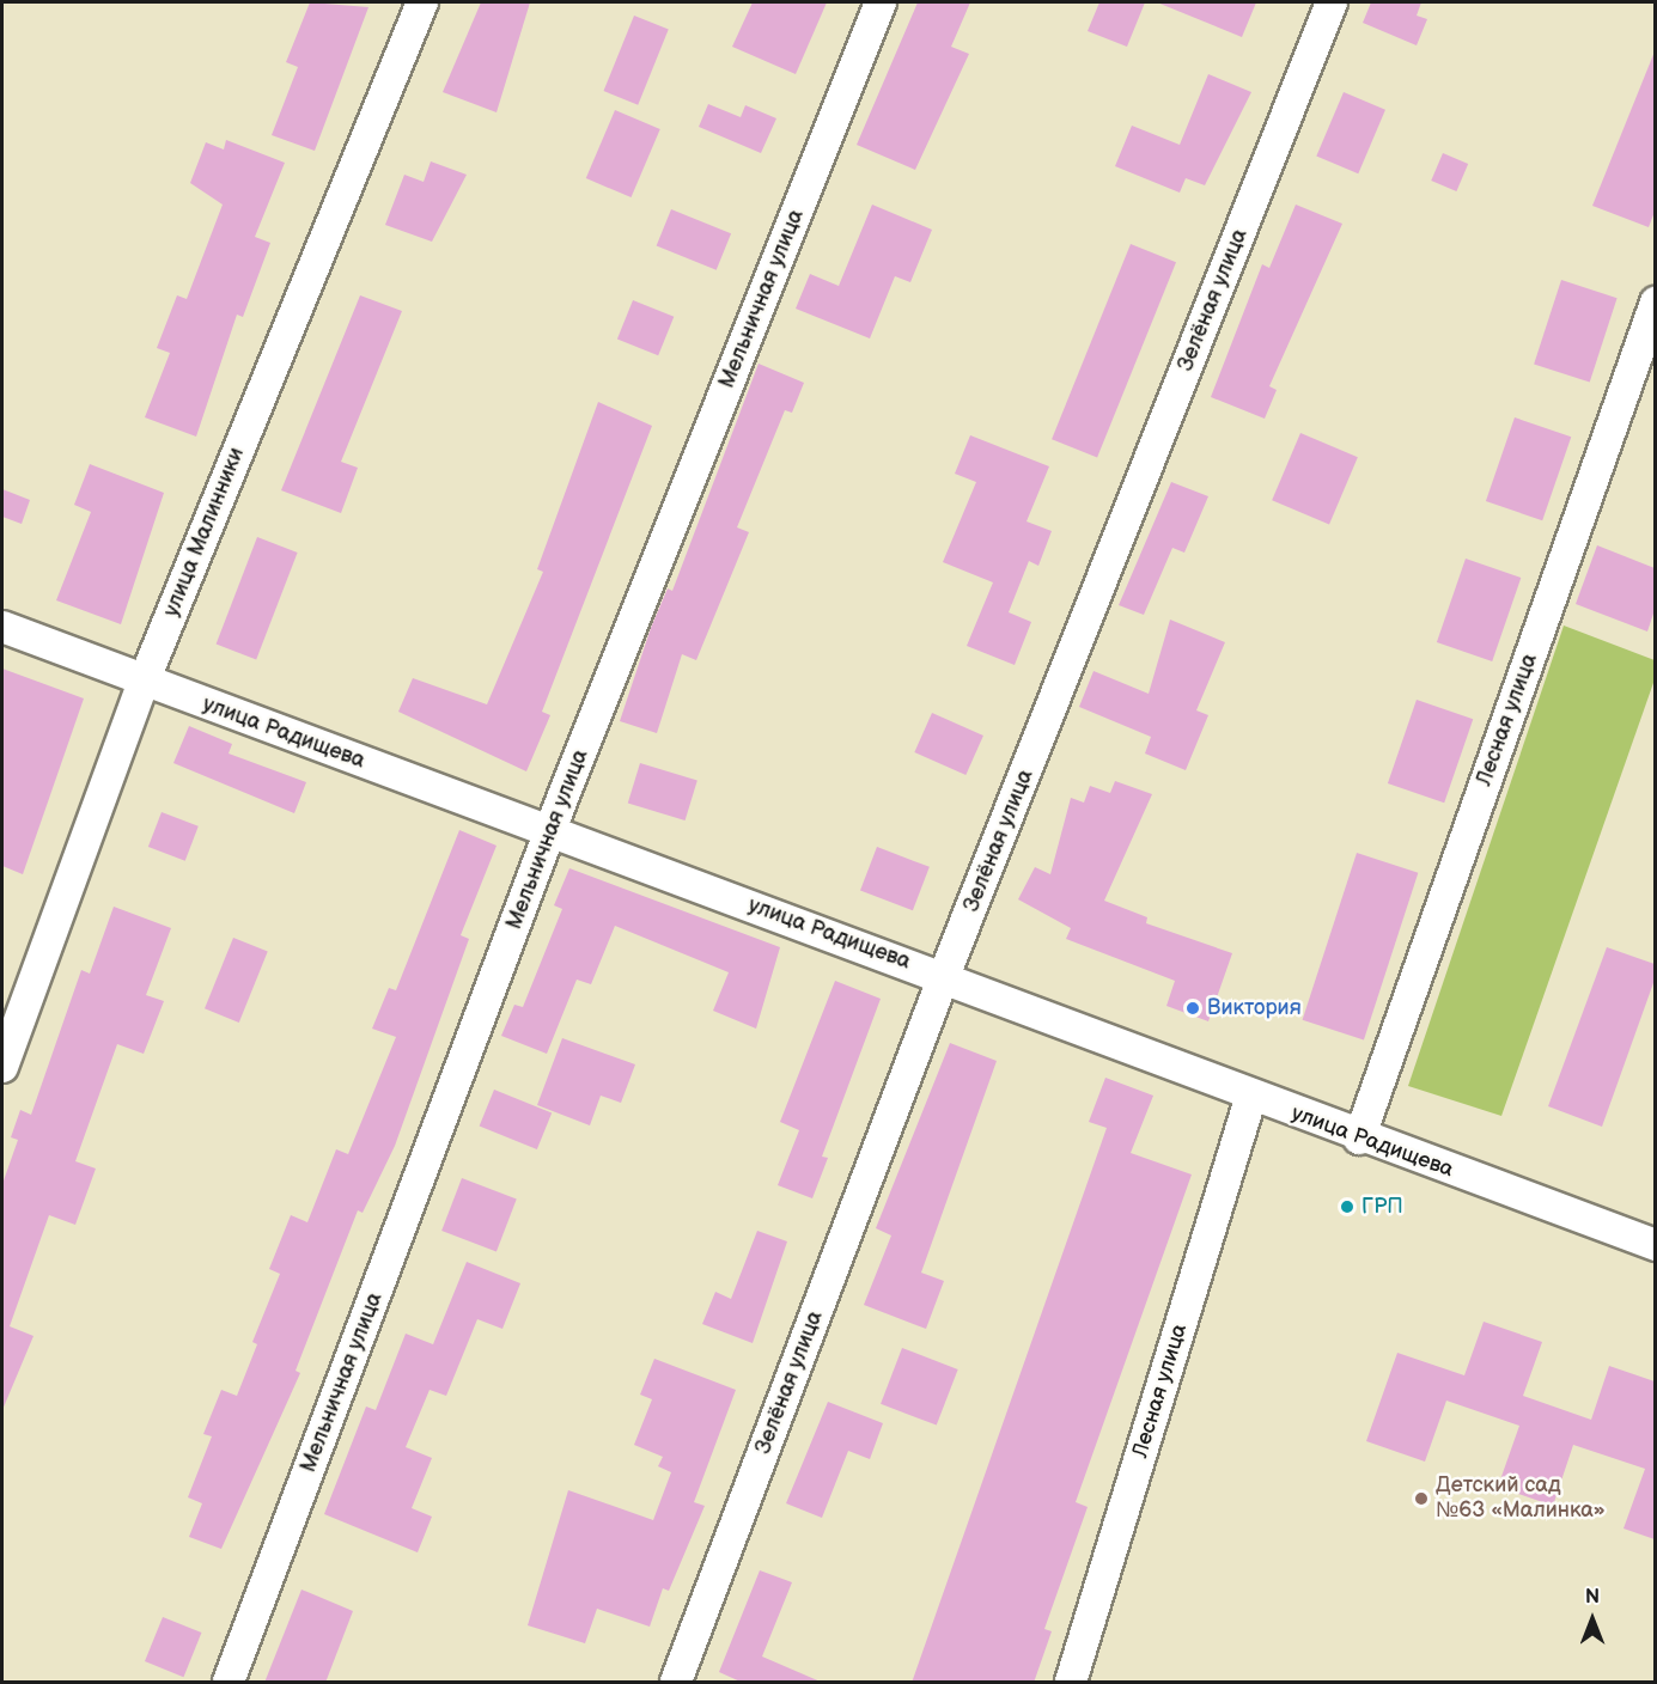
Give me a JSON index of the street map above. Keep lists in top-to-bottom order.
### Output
{
  "streets": {
    "street": [
      "Мельничная улица",
      "Зелёная улица",
      "улица Малинники",
      "Лесная улица",
      "улица Радищева"
    ]
  },
  "crossings": [
    ["Мельничная улица", "улица Радищева"],
    ["Зелёная улица", "улица Радищева"],
    ["улица Малинники", "улица Радищева"],
    ["Лесная улица", "улица Радищева"]
  ],
  "places": ["Виктория", "ГРП", "Детский сад №63 «Малинка»"],
  "north": "top"
}
